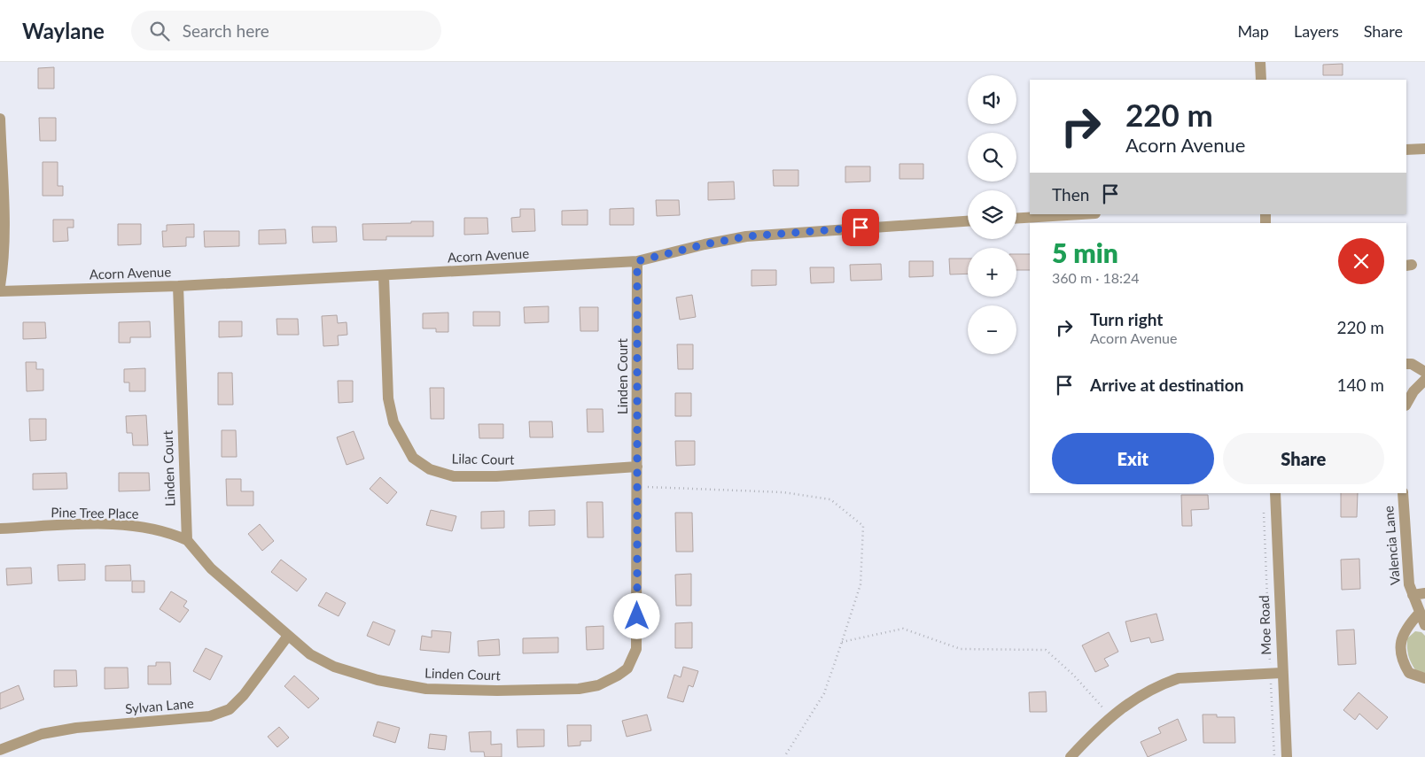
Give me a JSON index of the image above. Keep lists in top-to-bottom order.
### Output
{
  "streets": {
    "street": [
      "Acorn Avenue",
      "Linden Court",
      "Lilac Court",
      "Pine Tree Place",
      "Valencia Lane",
      "Moe Road",
      "Sylvan Lane"
    ]
  },
  "crossings": [
    ["Acorn Avenue", "Linden Court"],
    ["Acorn Avenue", "Lilac Court"],
    ["Linden Court", "Lilac Court"],
    ["Linden Court", "Pine Tree Place"],
    ["Linden Court", "Sylvan Lane"]
  ],
  "page": {
    "header": "Waylane",
    "search": "Search here",
    "nav": ["Map", "Layers", "Share"],
    "map_buttons": ["+", "−"],
    "turn": ["220 m", "Acorn Avenue"],
    "then": "Then",
    "heading": ["5 min", "360 m · 18:24"],
    "list": [
      {
        "name": "Turn right",
        "note": "Acorn Avenue",
        "value": "220 m"
      },
      {
        "name": "Arrive at destination",
        "value": "140 m"
      }
    ],
    "buttons": ["Exit", "Share"]
  }
}
